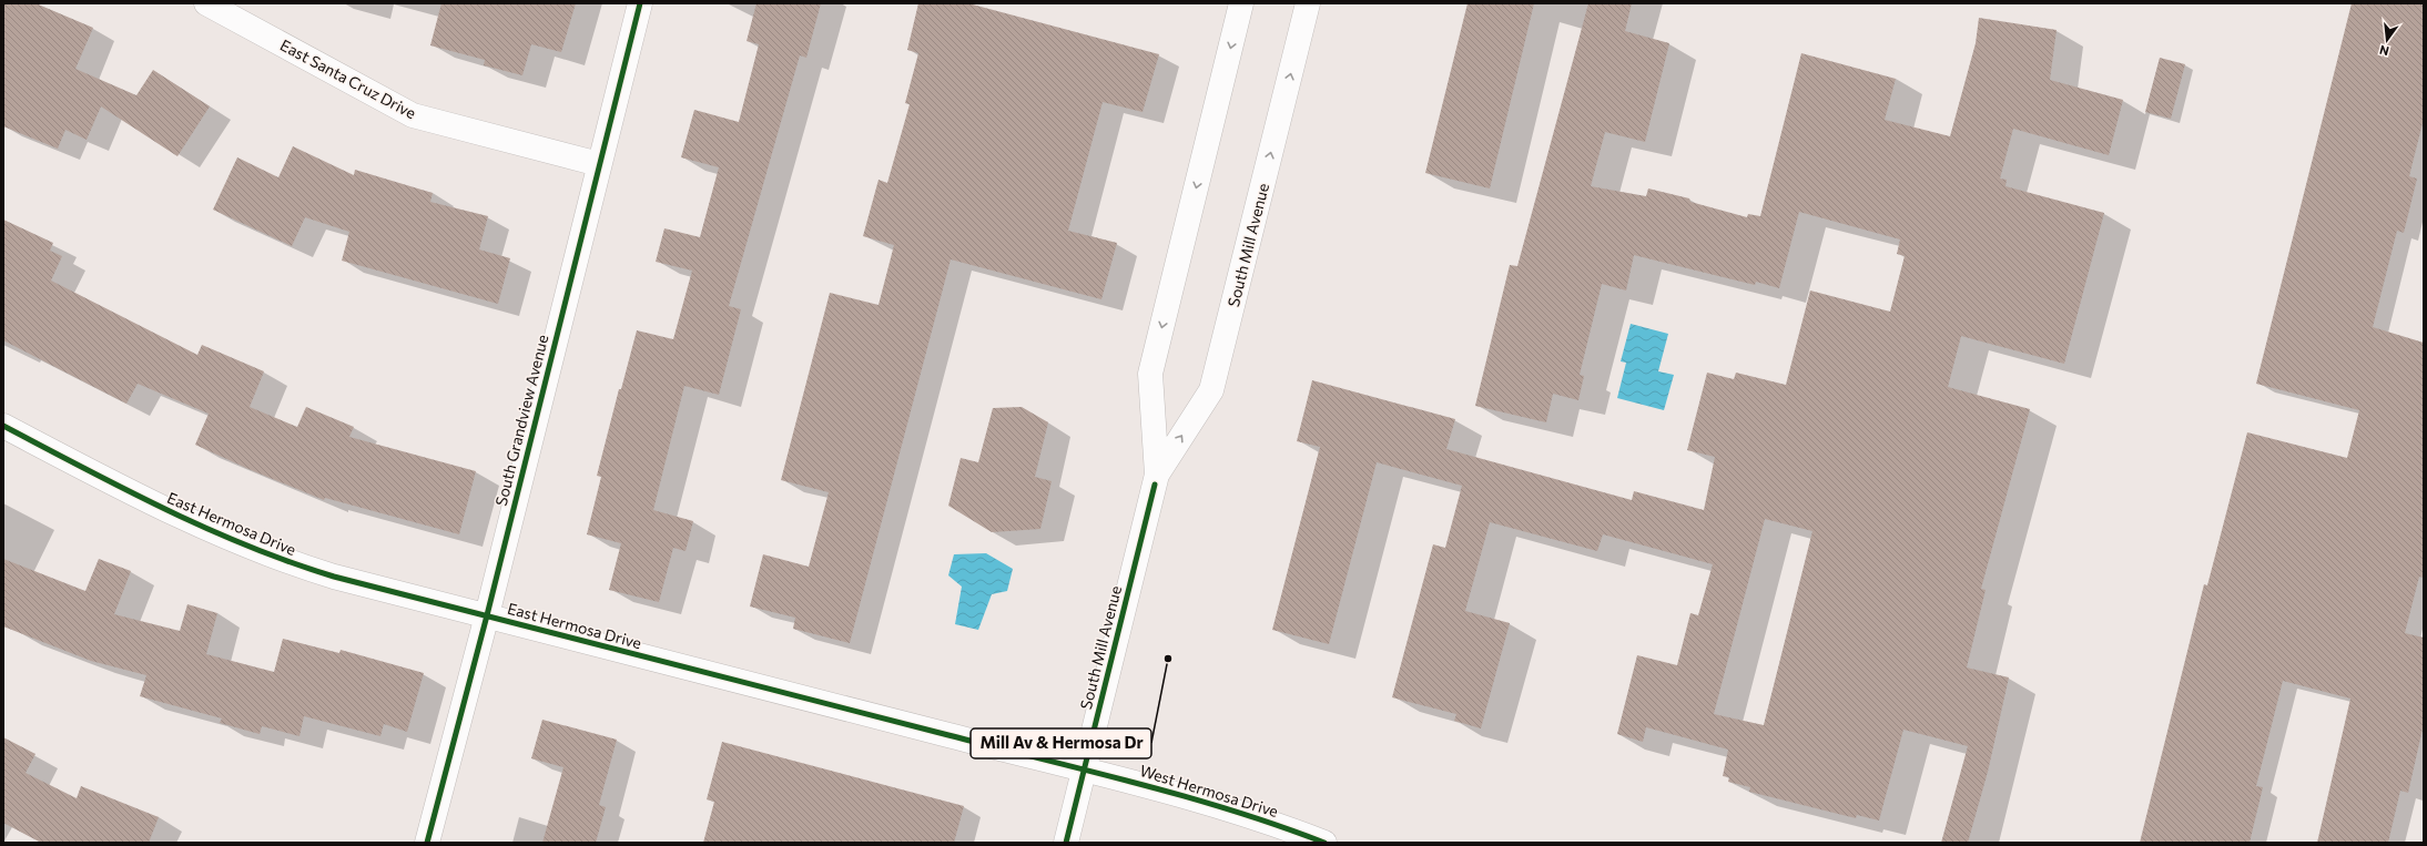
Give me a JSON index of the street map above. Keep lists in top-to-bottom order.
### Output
{
  "streets": {
    "street": [
      "East Santa Cruz Drive",
      "South Mill Avenue",
      "South Grandview Avenue",
      "East Hermosa Drive",
      "West Hermosa Drive"
    ]
  },
  "crossings": [
    ["East Santa Cruz Drive", "South Grandview Avenue"],
    ["South Mill Avenue", "East Hermosa Drive"],
    ["South Mill Avenue", "West Hermosa Drive"],
    ["South Grandview Avenue", "East Hermosa Drive"],
    ["East Hermosa Drive", "West Hermosa Drive"]
  ],
  "places": ["Mill Av & Hermosa Dr"],
  "north": "bottom"
}
